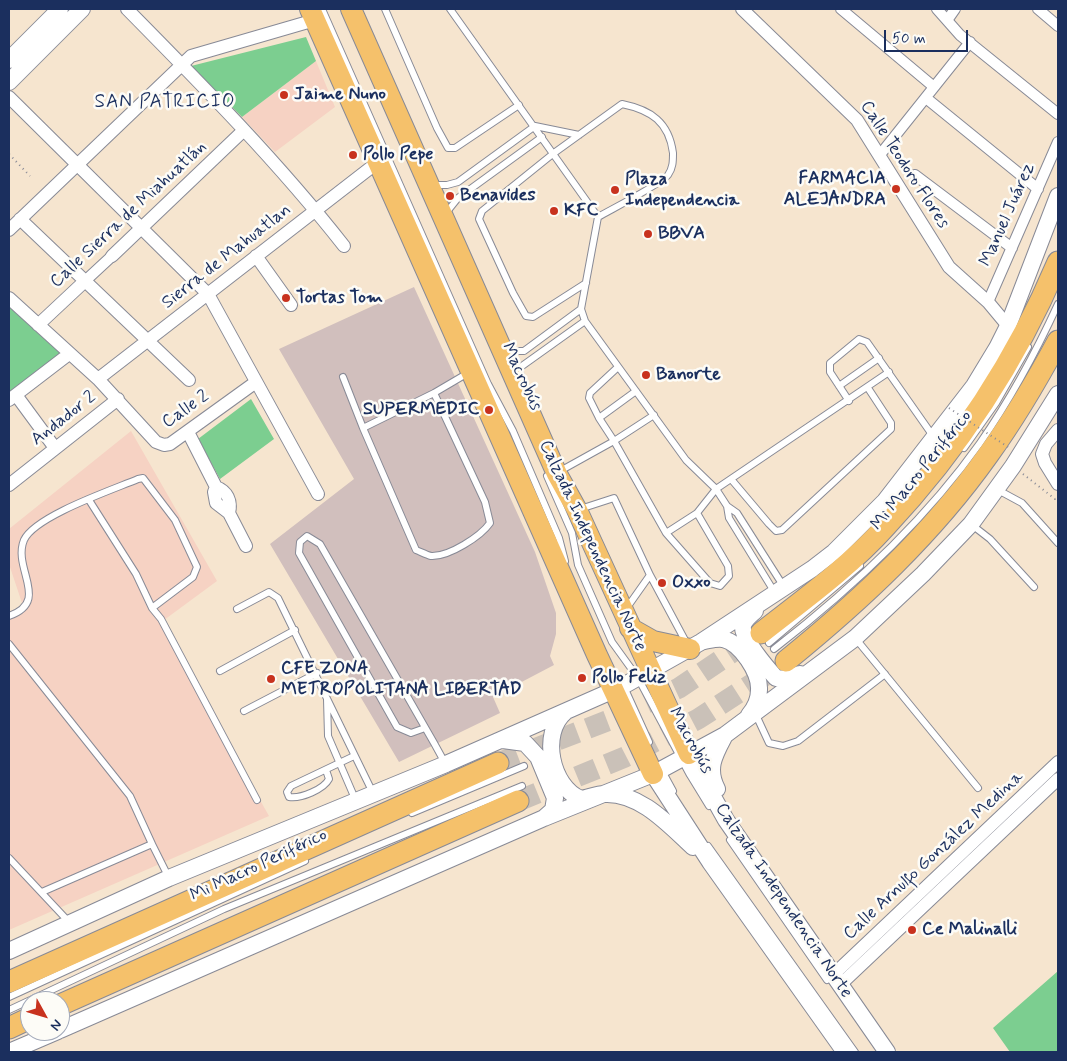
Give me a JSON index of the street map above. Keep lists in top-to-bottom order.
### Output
{
  "streets": {
    "main road": ["Calzada Independencia Norte"],
    "street": [
      "Calle Teodoro Flores",
      "Calle Sierra de Miahuatlán",
      "Manuel Juárez",
      "Sierra de Mahuatlan",
      "Calle 2",
      "Andador 2",
      "Calle Arnulfo González Medina"
    ],
    "lane": ["Macrobús", "Mi Macro Periférico"]
  },
  "crossings": [
    ["Calle Teodoro Flores", "Manuel Juárez"],
    ["Calle Sierra de Miahuatlán", "Calle 2"],
    ["Sierra de Mahuatlan", "Calle 2"],
    ["Sierra de Mahuatlan", "Calzada Independencia Norte"],
    ["Macrobús", "Calzada Independencia Norte"],
    ["Calle 2", "Andador 2"],
    ["Calzada Independencia Norte", "Calle Arnulfo González Medina"]
  ],
  "districts": ["SAN PATRICIO"],
  "places": [
    "Jaime Nuno",
    "Pollo Pepe",
    "FARMACIA ALEJANDRA",
    "Plaza Independencia",
    "Benavides",
    "KFC",
    "BBVA",
    "Tortas Tom",
    "Banorte",
    "SUPERMEDIC",
    "Oxxo",
    "Pollo Feliz",
    "CFE ZONA METROPOLITANA LIBERTAD",
    "Ce Malinalli"
  ],
  "scale_bar": "50 m",
  "north": "bottom right"
}
